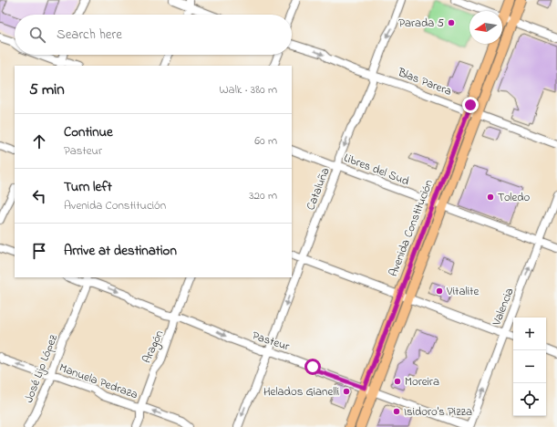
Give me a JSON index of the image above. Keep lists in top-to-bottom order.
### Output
{
  "streets": {
    "main road": ["Avenida Constitución"],
    "street": [
      "Blas Parera",
      "Libres del Sud",
      "Cataluña",
      "Valencia",
      "Pasteur",
      "Aragón",
      "José Lijo López",
      "Manuela Pedraza"
    ]
  },
  "crossings": [
    ["Blas Parera", "Cataluña"],
    ["Blas Parera", "Avenida Constitución"],
    ["Libres del Sud", "Cataluña"],
    ["Libres del Sud", "Avenida Constitución"],
    ["Libres del Sud", "Valencia"],
    ["Cataluña", "Pasteur"],
    ["Avenida Constitución", "Pasteur"],
    ["Valencia", "Pasteur"],
    ["Pasteur", "Aragón"],
    ["Pasteur", "José Lijo López"],
    ["Aragón", "Manuela Pedraza"],
    ["José Lijo López", "Manuela Pedraza"]
  ],
  "one_way": [
    "Cataluña",
    "Valencia",
    "Pasteur",
    "Manuela Pedraza"
  ],
  "places": [
    "Parada 5",
    "Toledo",
    "Vitalite",
    "Moreira",
    "Helados Gianelli",
    "Isidoro's Pizza"
  ],
  "north": "left",
  "page": {
    "search": "Search here",
    "heading": ["5 min", "Walk · 380 m"],
    "list": [
      ["Continue", "Pasteur", "60 m"],
      ["Turn left", "Avenida Constitución", "320 m"],
      "Arrive at destination"
    ],
    "map_buttons": ["+", "−"]
  }
}
